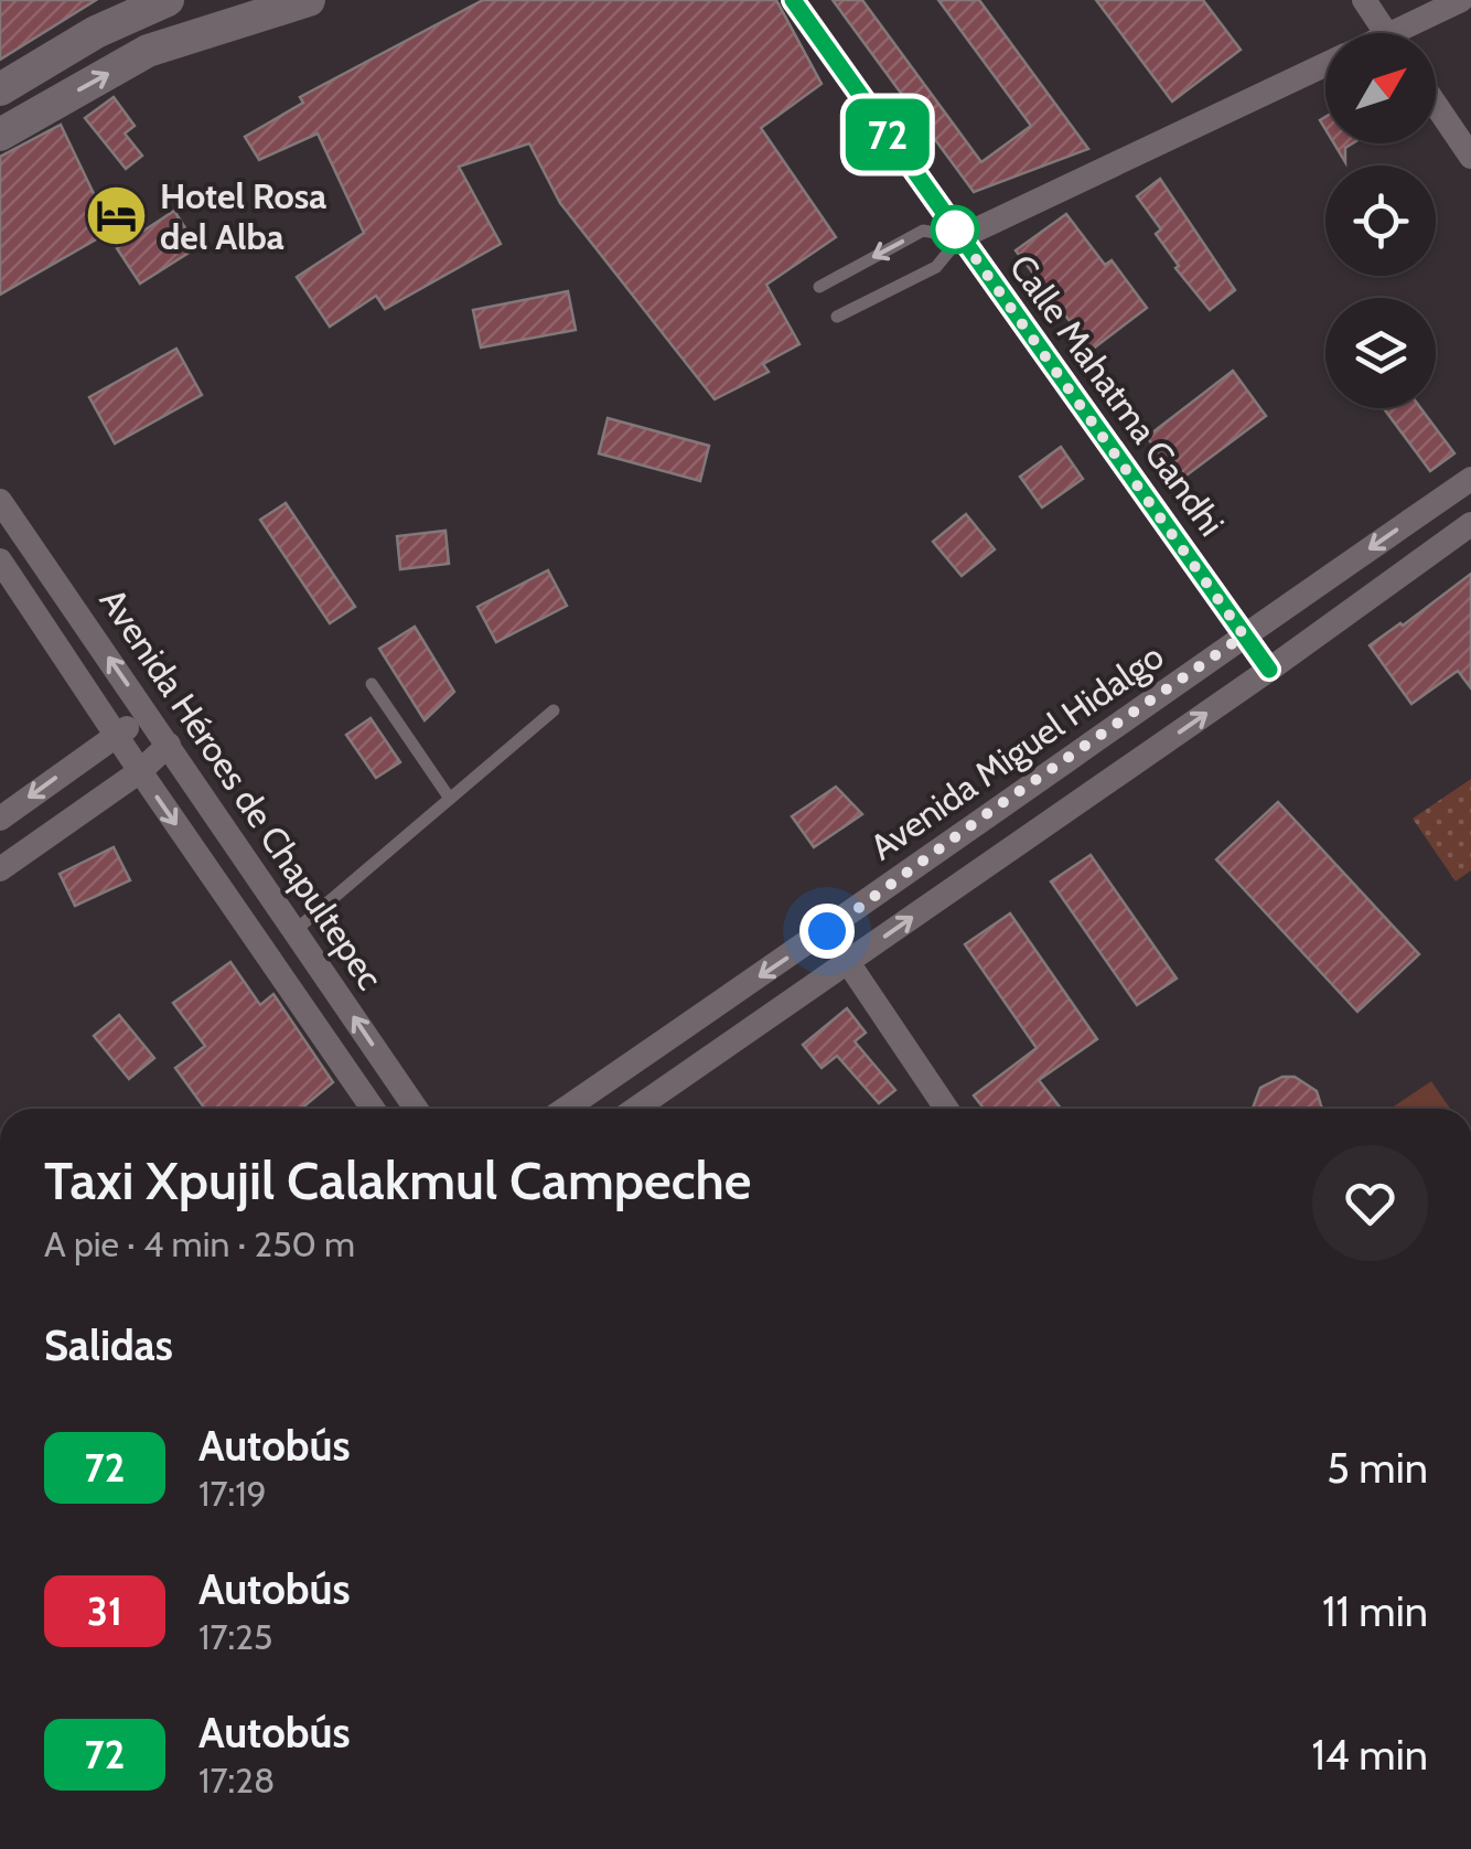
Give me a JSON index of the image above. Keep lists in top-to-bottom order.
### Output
{
  "streets": {
    "street": ["Calle Mahatma Gandhi", "Avenida Miguel Hidalgo", "Avenida Héroes de Chapultepec"]
  },
  "crossings": [
    ["Calle Mahatma Gandhi", "Avenida Miguel Hidalgo"]
  ],
  "places": {
    "hotel": ["Hotel Rosa del Alba"]
  },
  "lines": ["bus line 72"],
  "north": "top right",
  "page": {
    "on_map": "72",
    "heading": [
      ["Taxi Xpujil Calakmul Campeche", "A pie · 4 min · 250 m"],
      "Salidas"
    ],
    "list": [
      {
        "mark": "72",
        "name": "Autobús",
        "note": "17:19",
        "value": "5 min"
      },
      {
        "mark": "31",
        "name": "Autobús",
        "note": "17:25",
        "value": "11 min"
      },
      {
        "mark": "72",
        "name": "Autobús",
        "note": "17:28",
        "value": "14 min"
      }
    ]
  }
}
